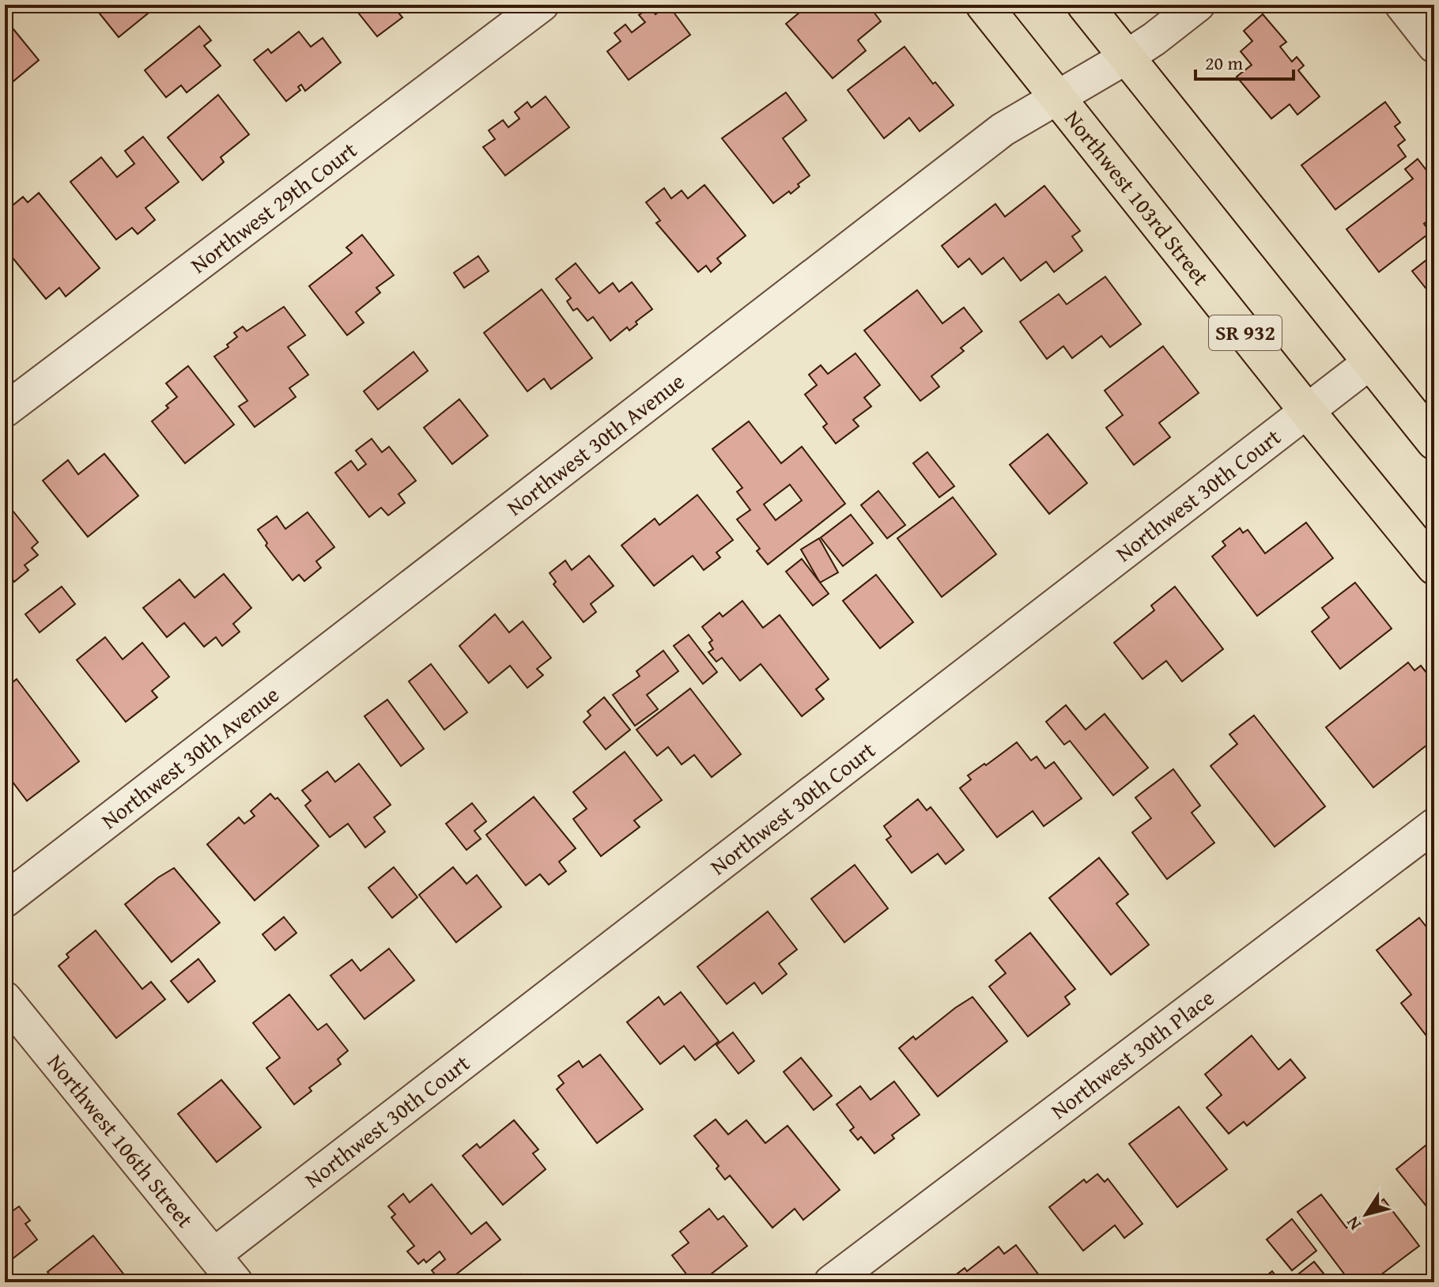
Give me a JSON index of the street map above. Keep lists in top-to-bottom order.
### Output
{
  "streets": {
    "main road": ["Northwest 103rd Street", "SR 932"],
    "street": [
      "Northwest 29th Court",
      "Northwest 30th Avenue",
      "Northwest 30th Court",
      "Northwest 30th Place",
      "Northwest 106th Street"
    ]
  },
  "crossings": [
    ["Northwest 103rd Street", "Northwest 30th Avenue"],
    ["Northwest 103rd Street", "Northwest 30th Court"],
    ["Northwest 30th Court", "Northwest 106th Street"]
  ],
  "scale_bar": "20 m",
  "north": "bottom left"
}
